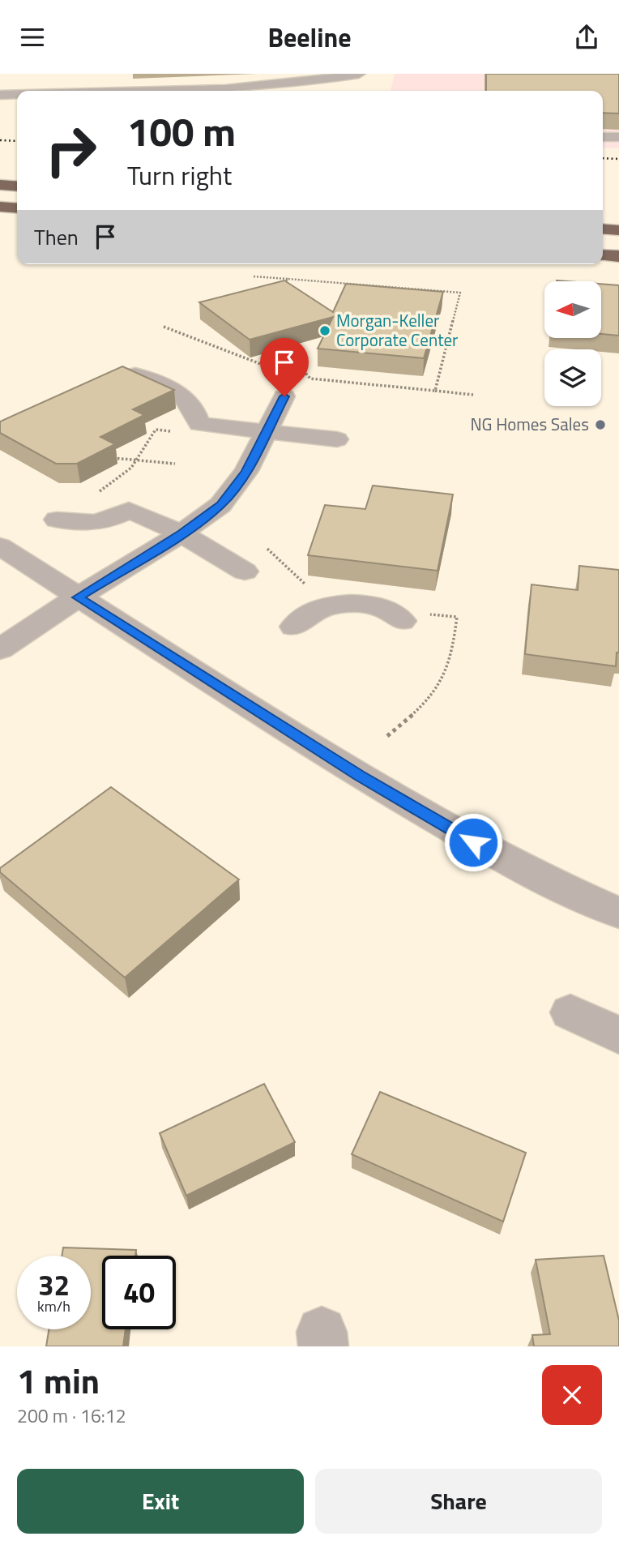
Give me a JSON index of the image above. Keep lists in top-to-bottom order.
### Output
{
  "places": ["Morgan-Keller Corporate Center", "NG Homes Sales"],
  "north": "left",
  "page": {
    "header": "Beeline",
    "turn": ["100 m", "Turn right"],
    "then": "Then",
    "speed": "32 km/h",
    "limit": "40",
    "heading": ["1 min", "200 m · 16:12"],
    "buttons": ["Exit", "Share"]
  }
}
